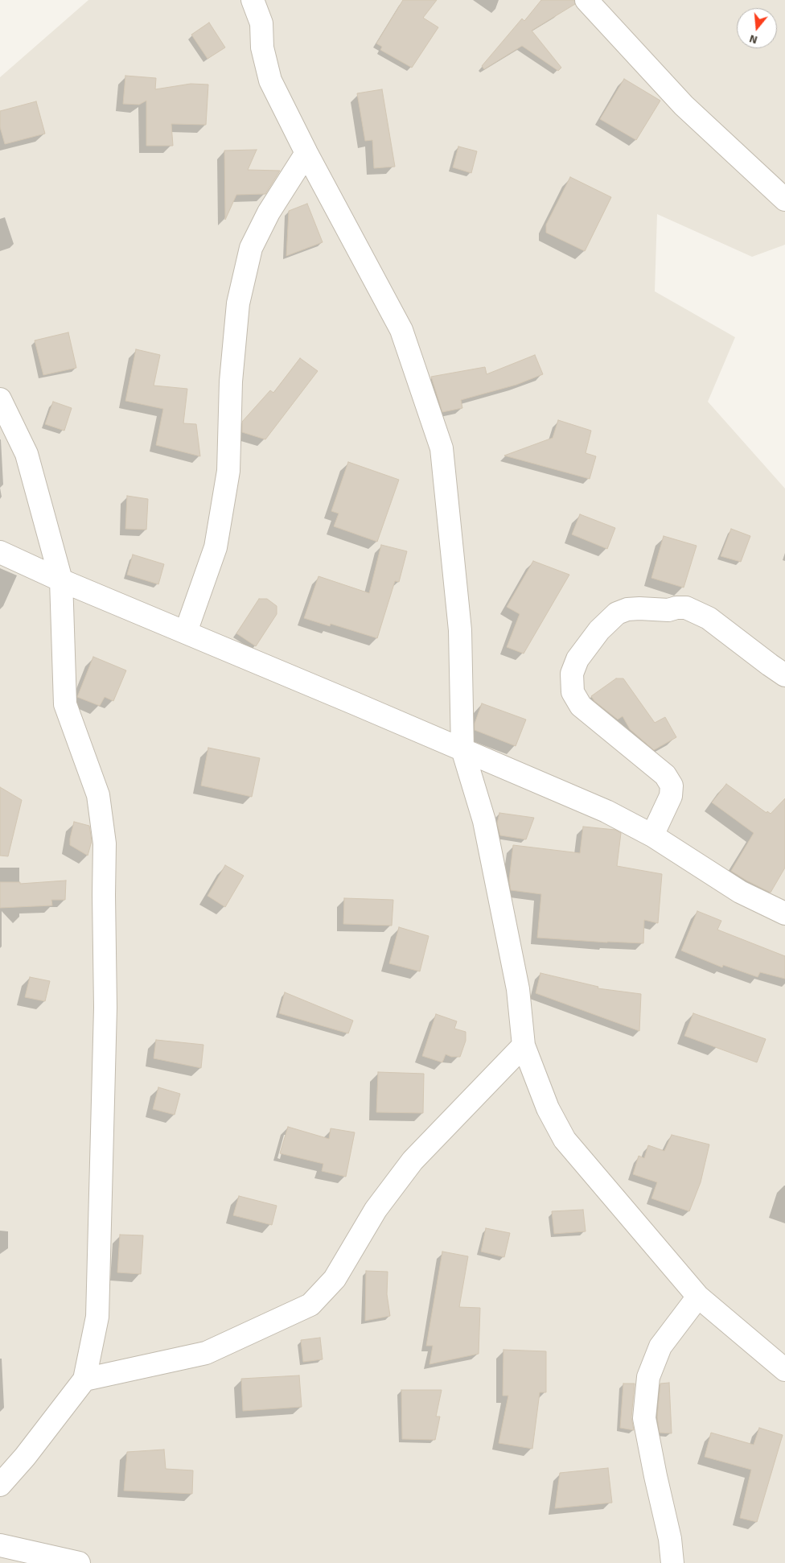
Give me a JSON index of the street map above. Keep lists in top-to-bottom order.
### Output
{
  "north": "bottom"
}
